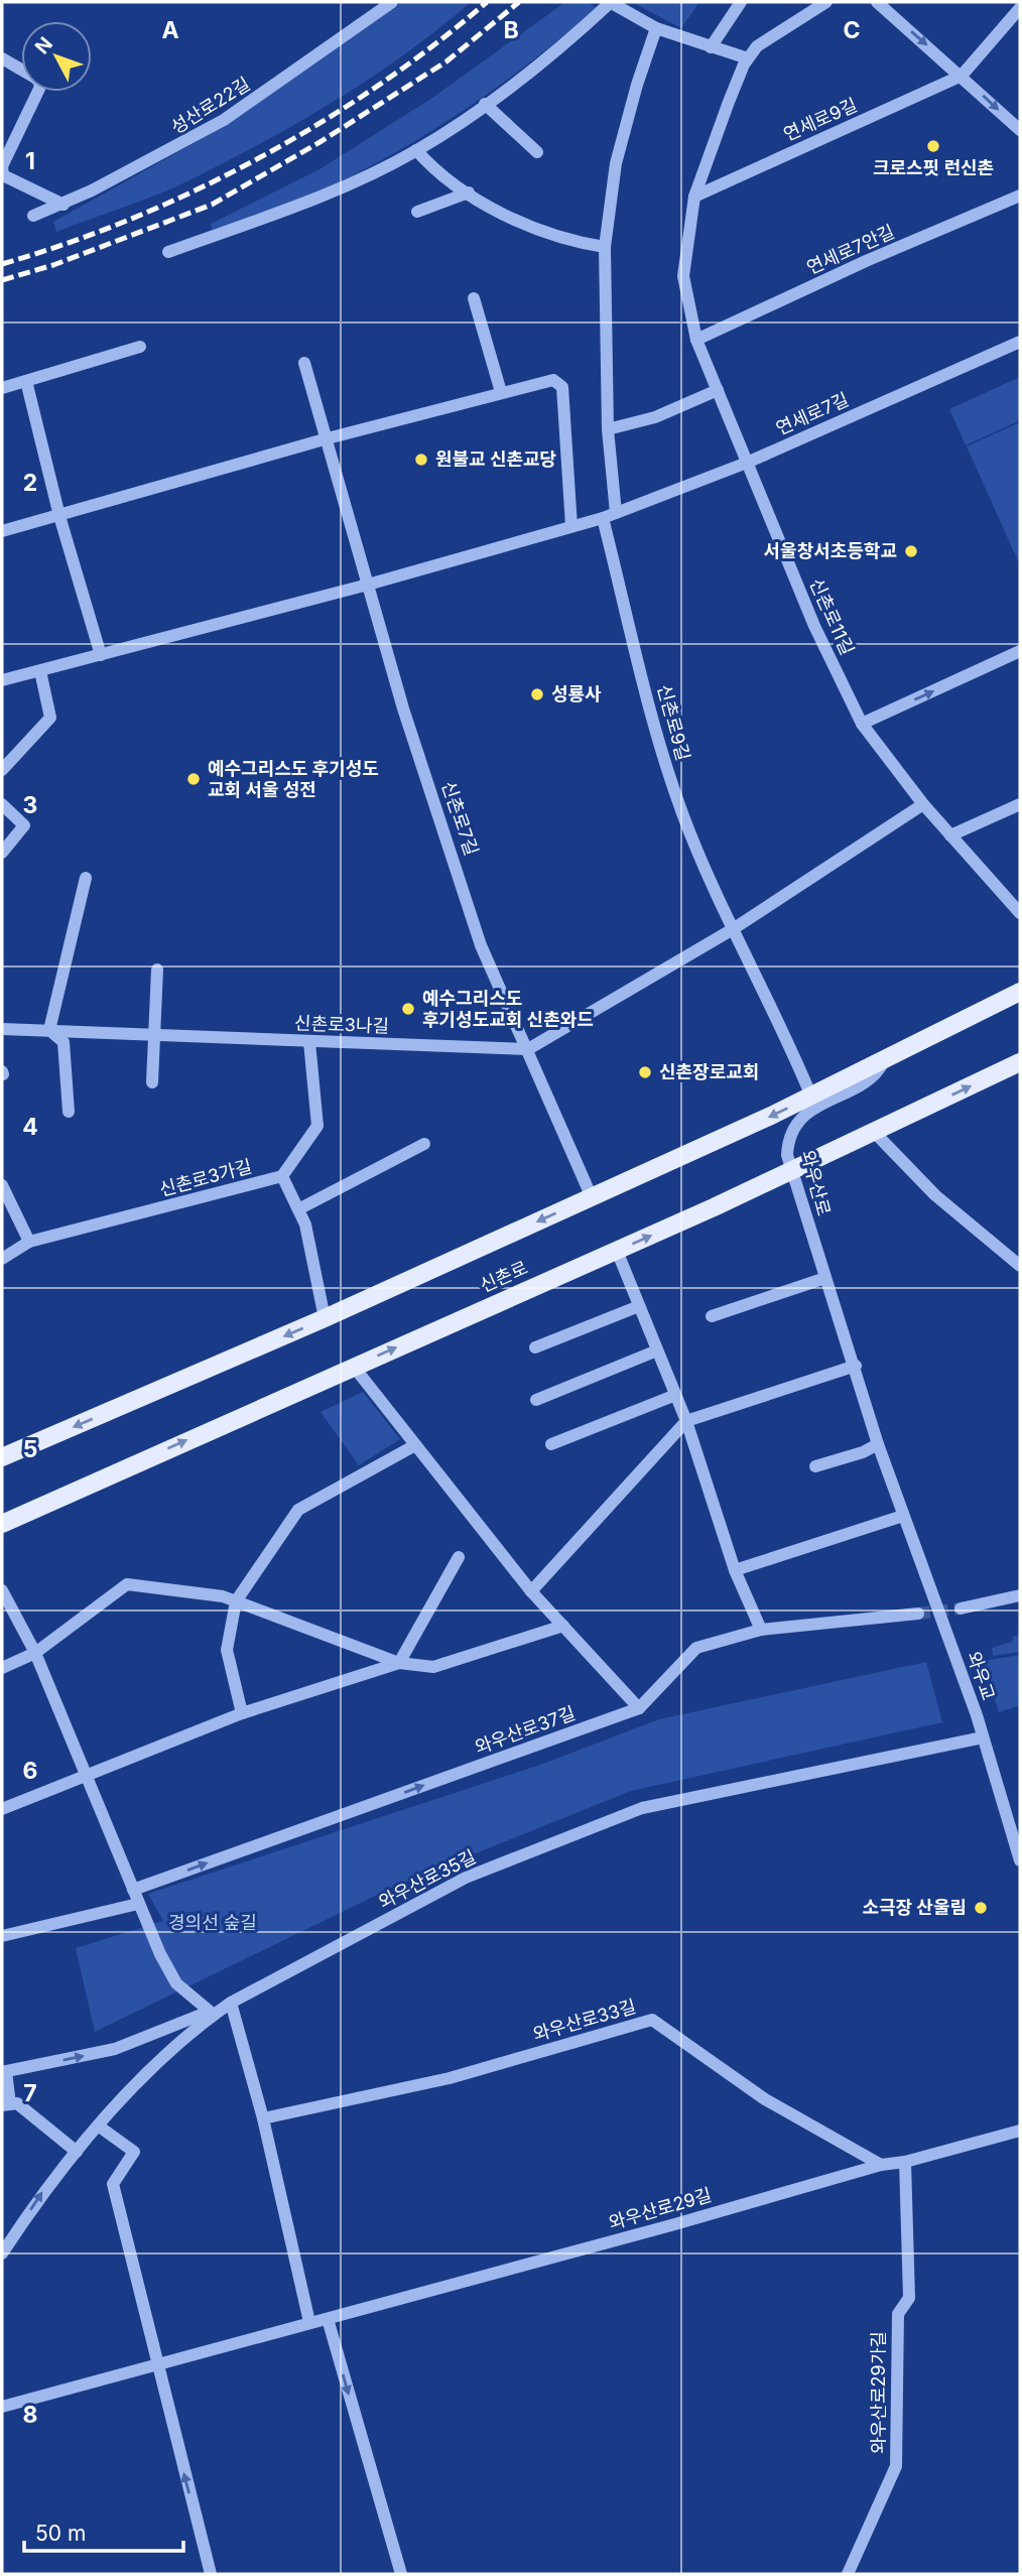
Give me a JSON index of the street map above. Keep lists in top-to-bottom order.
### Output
{
  "streets": {
    "main road": ["신촌로"],
    "street": [
      "성산로22길",
      "연세로9길",
      "연세로7안길",
      "연세로7길",
      "신촌로11길",
      "신촌로9길",
      "신촌로7길",
      "신촌로3나길",
      "신촌로3가길",
      "와우산로",
      "와우교",
      "와우산로37길",
      "와우산로35길",
      "와우산로33길",
      "와우산로29길",
      "와우산로29가길"
    ]
  },
  "crossings": [
    ["연세로9길", "신촌로11길"],
    ["연세로7안길", "신촌로11길"],
    ["연세로7길", "신촌로11길"],
    ["연세로7길", "신촌로9길"],
    ["신촌로9길", "신촌로"],
    ["신촌로7길", "신촌로3나길"],
    ["신촌로7길", "신촌로"],
    ["와우산로", "신촌로"],
    ["와우산로", "와우교"],
    ["와우교", "와우산로35길"],
    ["와우산로33길", "와우산로29길"],
    ["와우산로29길", "와우산로29가길"]
  ],
  "one_way": ["와우산로37길"],
  "parks": ["경의선 숲길"],
  "places": [
    "크로스핏 런신촌",
    "원불교 신촌교당",
    "서울창서초등학교",
    "성룡사",
    "예수그리스도 후기성도 교회 서울 성전",
    "예수그리스도 후기성도교회 신촌와드",
    "신촌장로교회",
    "소극장 산울림"
  ],
  "scale_bar": "50 m",
  "north": "top left",
  "grid": {
    "columns": ["A", "B", "C"],
    "rows": [
      "1",
      "2",
      "3",
      "4",
      "5",
      "6",
      "7",
      "8"
    ]
  }
}
